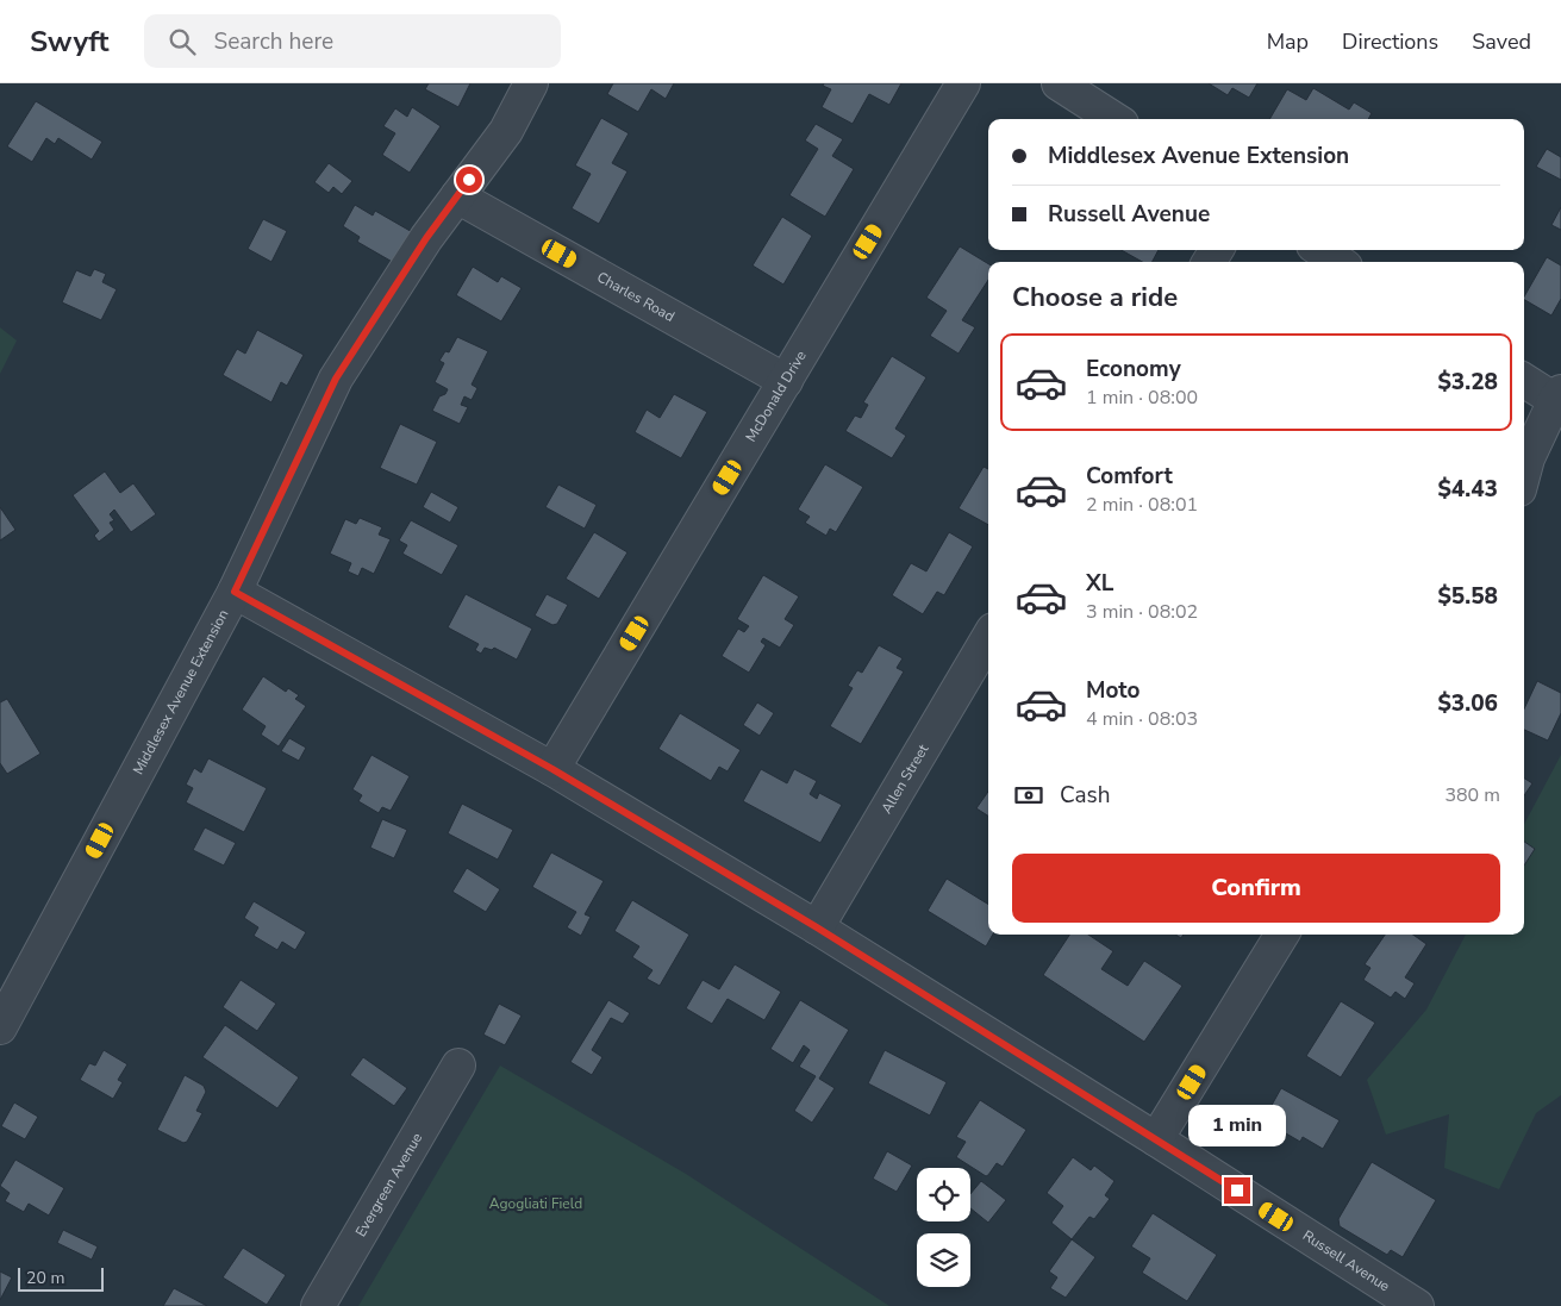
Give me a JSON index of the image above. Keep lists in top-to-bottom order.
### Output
{
  "streets": {
    "street": [
      "Charles Road",
      "McDonald Drive",
      "Middlesex Avenue Extension",
      "Allen Street",
      "Evergreen Avenue",
      "Russell Avenue"
    ]
  },
  "crossings": [
    ["Charles Road", "McDonald Drive"],
    ["Charles Road", "Middlesex Avenue Extension"],
    ["McDonald Drive", "Russell Avenue"],
    ["Middlesex Avenue Extension", "Russell Avenue"],
    ["Allen Street", "Russell Avenue"]
  ],
  "parks": ["Agogliati Field"],
  "scale_bar": "20 m",
  "page": {
    "header": "Swyft",
    "search": "Search here",
    "nav": ["Map", "Directions", "Saved"],
    "banner": ["Middlesex Avenue Extension", "Russell Avenue"],
    "heading": "Choose a ride",
    "list": [
      {
        "name": "Economy",
        "note": "1 min · 08:00",
        "value": "$3.28"
      },
      {
        "name": "Comfort",
        "note": "2 min · 08:01",
        "value": "$4.43"
      },
      {
        "name": "XL",
        "note": "3 min · 08:02",
        "value": "$5.58"
      },
      {
        "name": "Moto",
        "note": "4 min · 08:03",
        "value": "$3.06"
      }
    ],
    "pay": ["Cash", "380 m"],
    "buttons": "Confirm",
    "bubble": "1 min",
    "scale": "20 m"
  }
}
